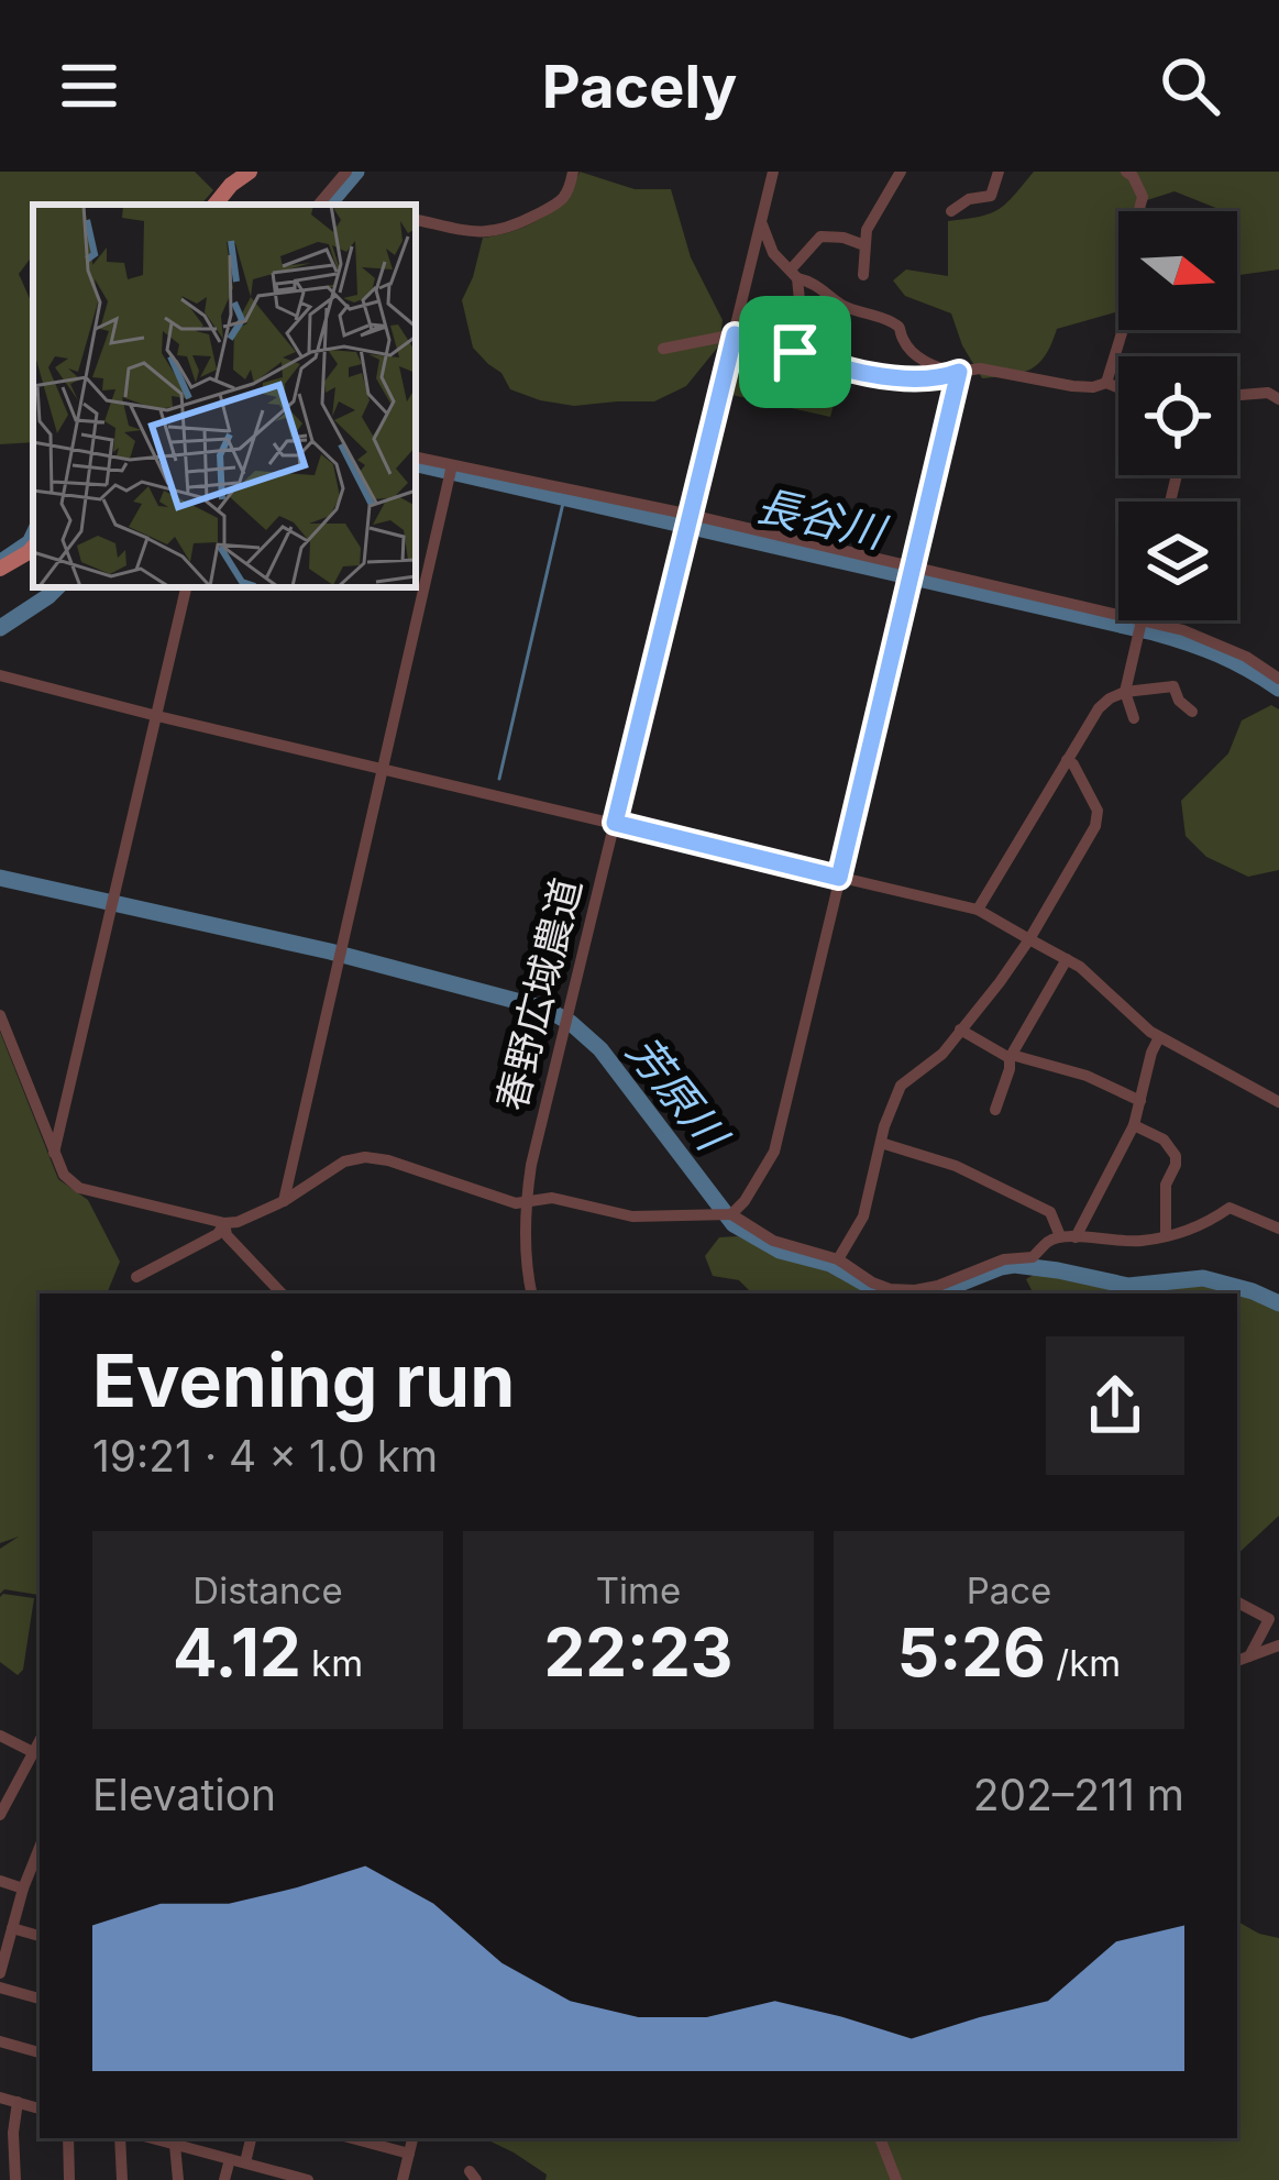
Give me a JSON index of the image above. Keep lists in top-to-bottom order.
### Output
{
  "streets": {
    "street": ["春野広域農道"]
  },
  "water": ["長谷川", "芳原川"],
  "north": "right",
  "page": {
    "header": "Pacely",
    "heading": ["Evening run", "19:21 · 4 × 1.0 km"],
    "stats": [
      ["Distance", "4.12 km"],
      ["Time", "22:23"],
      ["Pace", "5:26 /km"]
    ],
    "chart": ["Elevation", "202–211 m"]
  }
}
